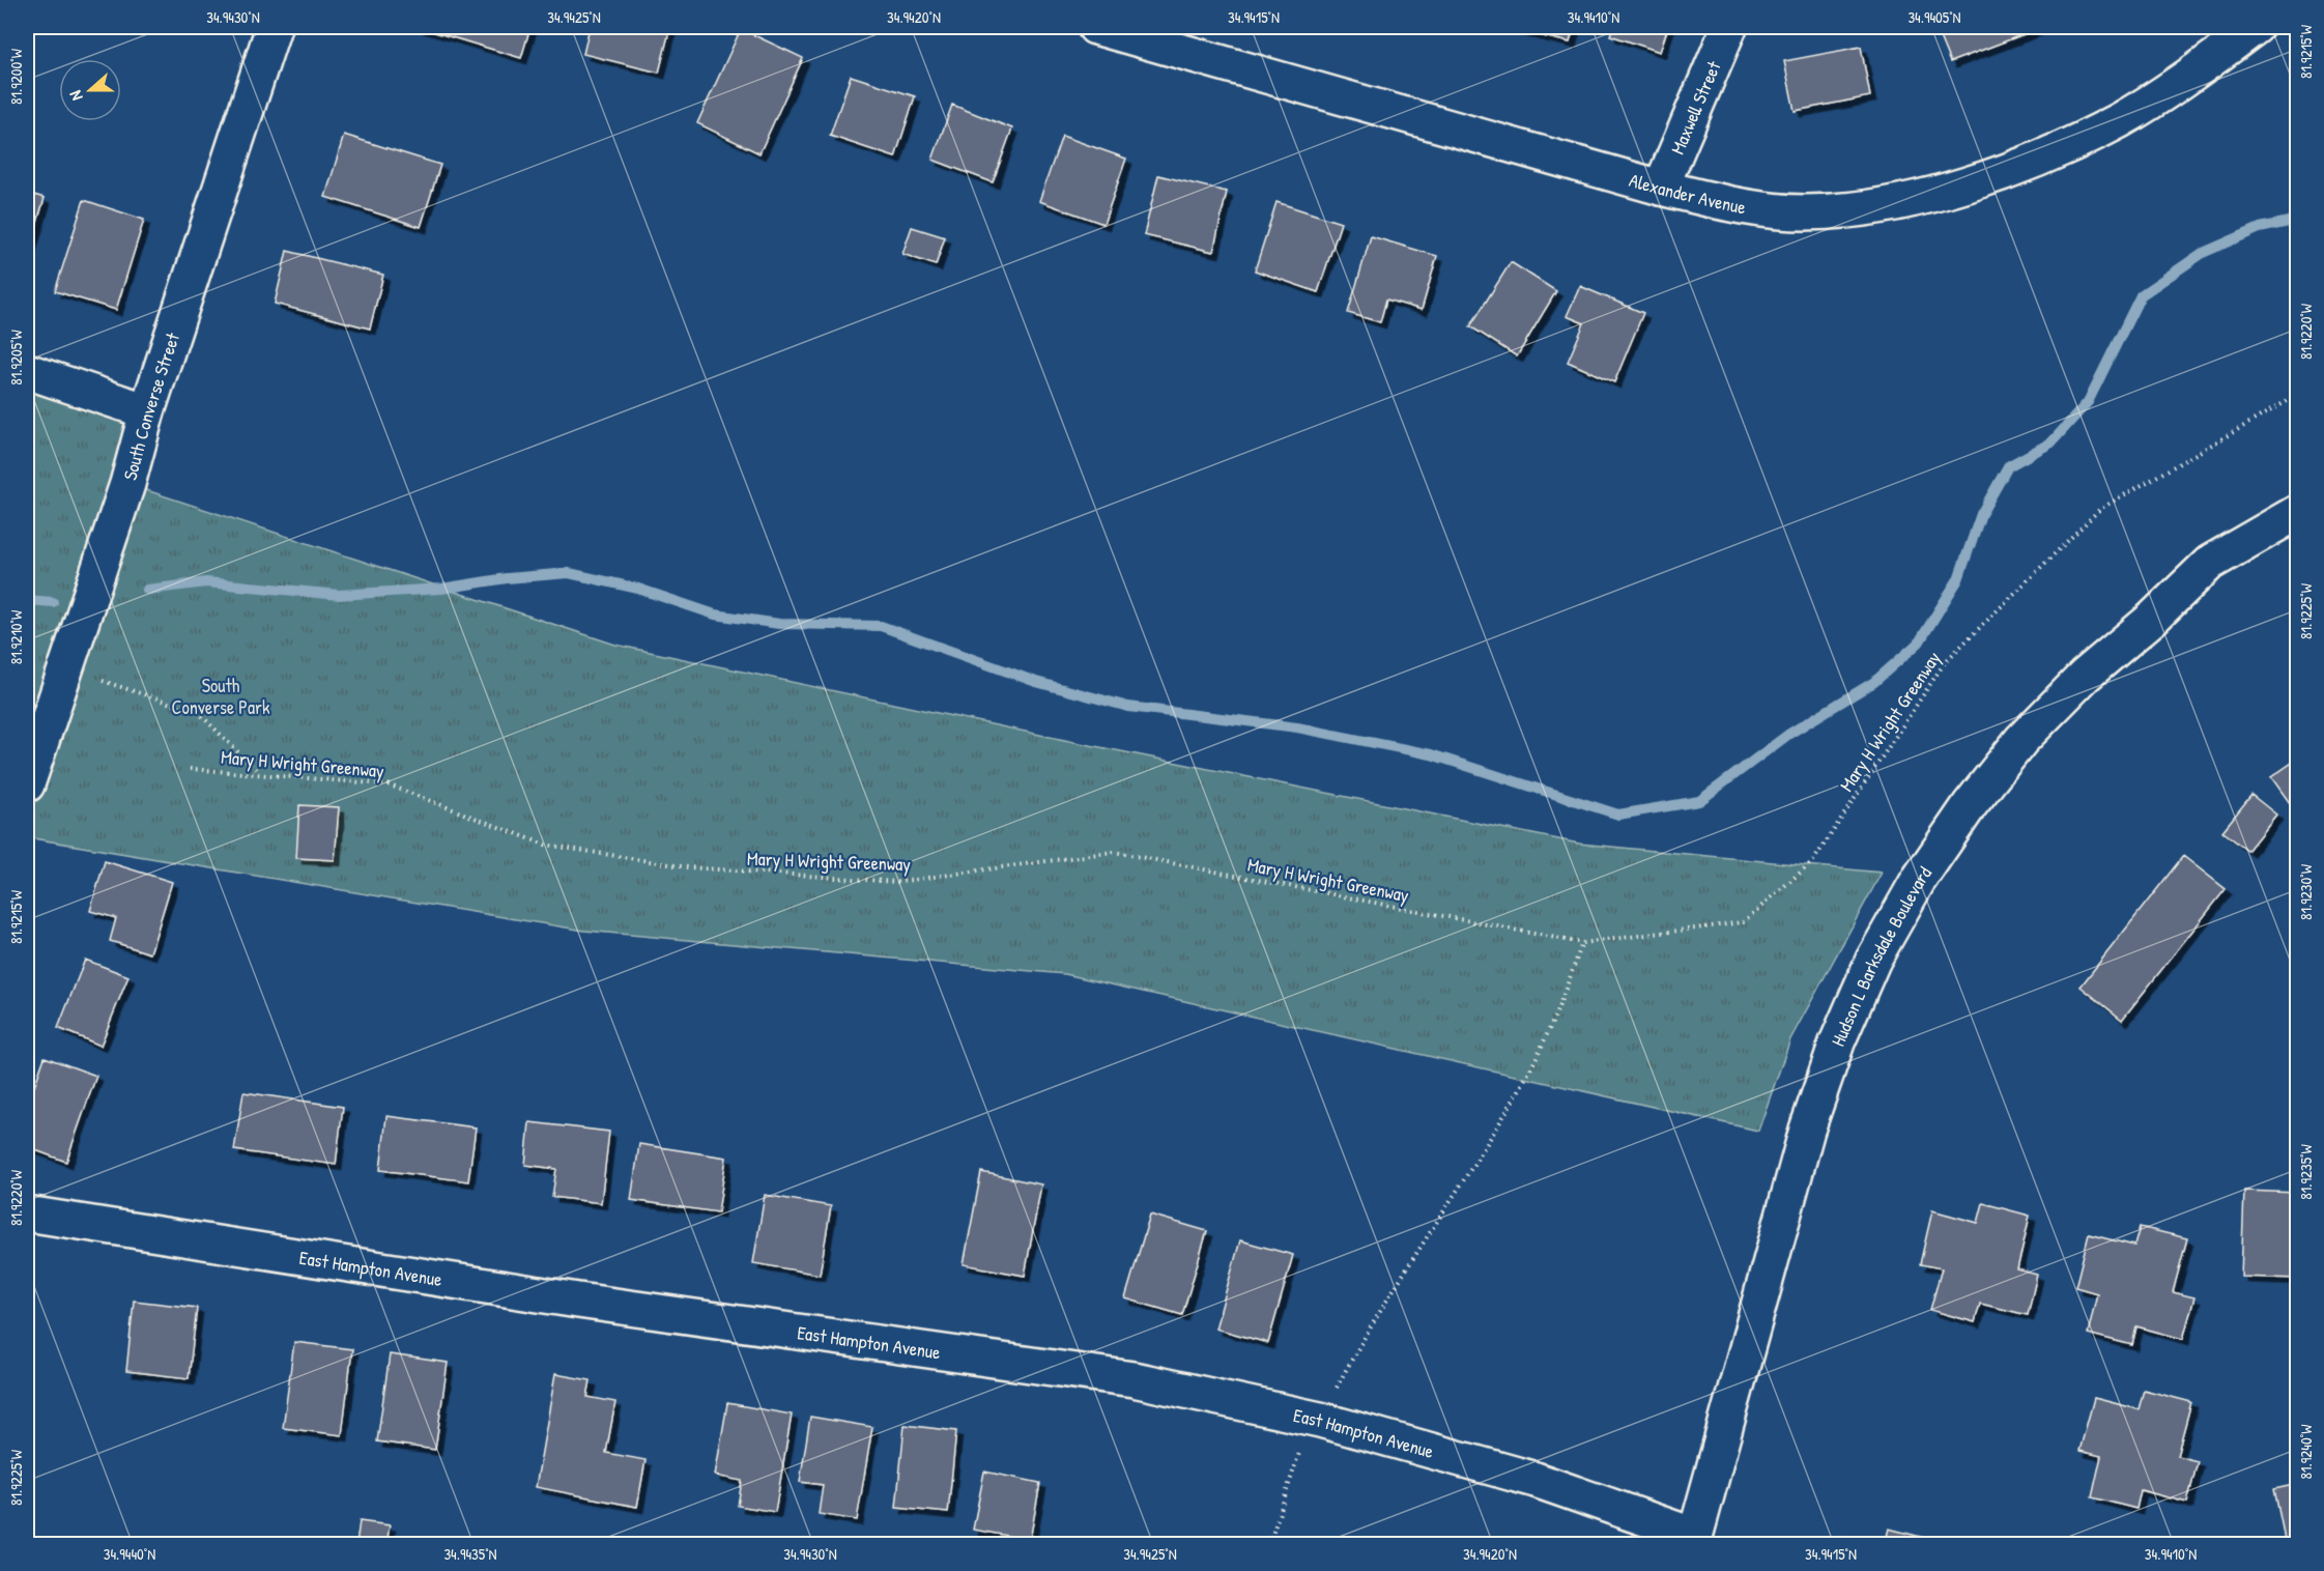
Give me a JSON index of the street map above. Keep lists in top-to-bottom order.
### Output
{
  "streets": {
    "street": [
      "Maxwell Street",
      "Alexander Avenue",
      "South Converse Street",
      "Hudson L Barksdale Boulevard",
      "East Hampton Avenue"
    ],
    "path": ["Mary H Wright Greenway"]
  },
  "crossings": [
    ["Maxwell Street", "Alexander Avenue"],
    ["Hudson L Barksdale Boulevard", "East Hampton Avenue"]
  ],
  "parks": ["South Converse Park"],
  "north": "left",
  "coordinates": [
    "34.9430°N",
    "34.9425°N",
    "34.9420°N",
    "34.9415°N",
    "34.9410°N",
    "34.9405°N",
    "81.9215°W",
    "81.9200°W",
    "81.9220°W",
    "81.9205°W",
    "81.9225°W",
    "81.9210°W",
    "81.9230°W",
    "81.9235°W",
    "81.9240°W",
    "34.9440°N",
    "34.9435°N"
  ]
}
